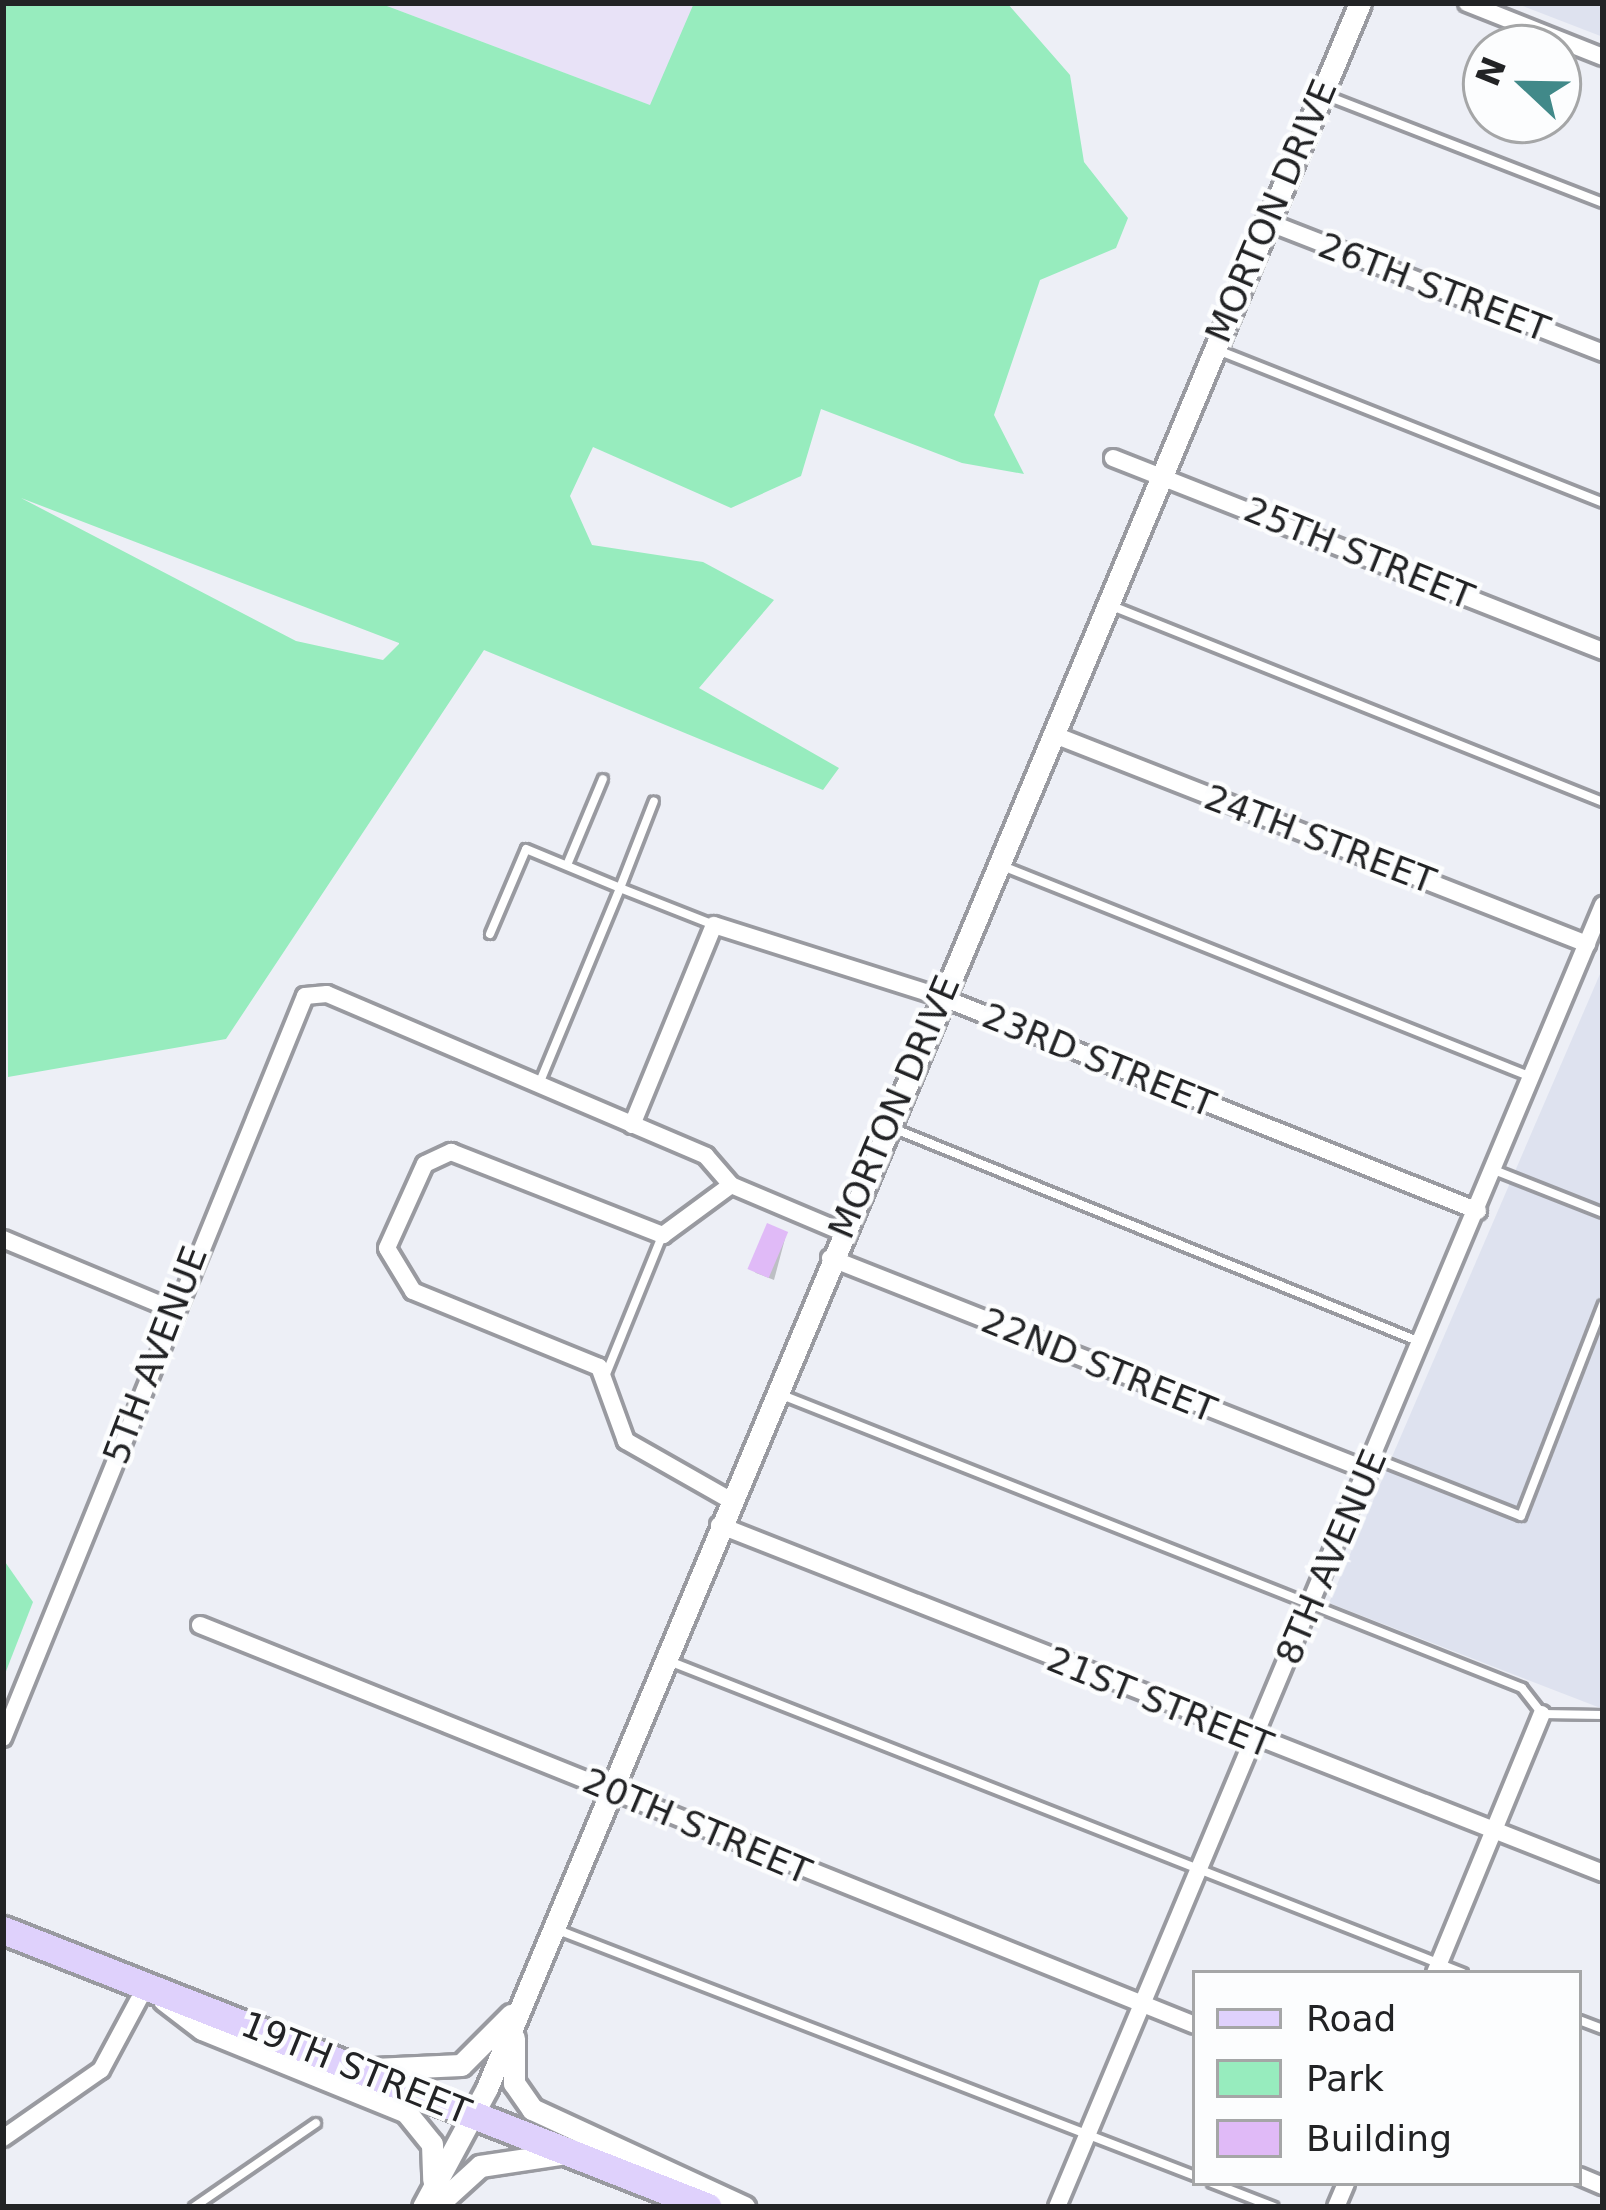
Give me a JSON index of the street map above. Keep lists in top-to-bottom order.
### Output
{
  "streets": {
    "main road": ["19TH STREET"],
    "street": [
      "MORTON DRIVE",
      "26TH STREET",
      "25TH STREET",
      "24TH STREET",
      "23RD STREET",
      "5TH AVENUE",
      "22ND STREET",
      "8TH AVENUE",
      "21ST STREET",
      "20TH STREET"
    ]
  },
  "crossings": [
    ["MORTON DRIVE", "26TH STREET"],
    ["MORTON DRIVE", "25TH STREET"],
    ["MORTON DRIVE", "24TH STREET"],
    ["MORTON DRIVE", "23RD STREET"],
    ["MORTON DRIVE", "22ND STREET"],
    ["MORTON DRIVE", "21ST STREET"],
    ["MORTON DRIVE", "20TH STREET"],
    ["MORTON DRIVE", "19TH STREET"],
    ["24TH STREET", "8TH AVENUE"],
    ["23RD STREET", "8TH AVENUE"],
    ["22ND STREET", "8TH AVENUE"],
    ["8TH AVENUE", "21ST STREET"],
    ["8TH AVENUE", "20TH STREET"]
  ],
  "legend": ["Road", "Park", "Building"],
  "north": "left"
}
